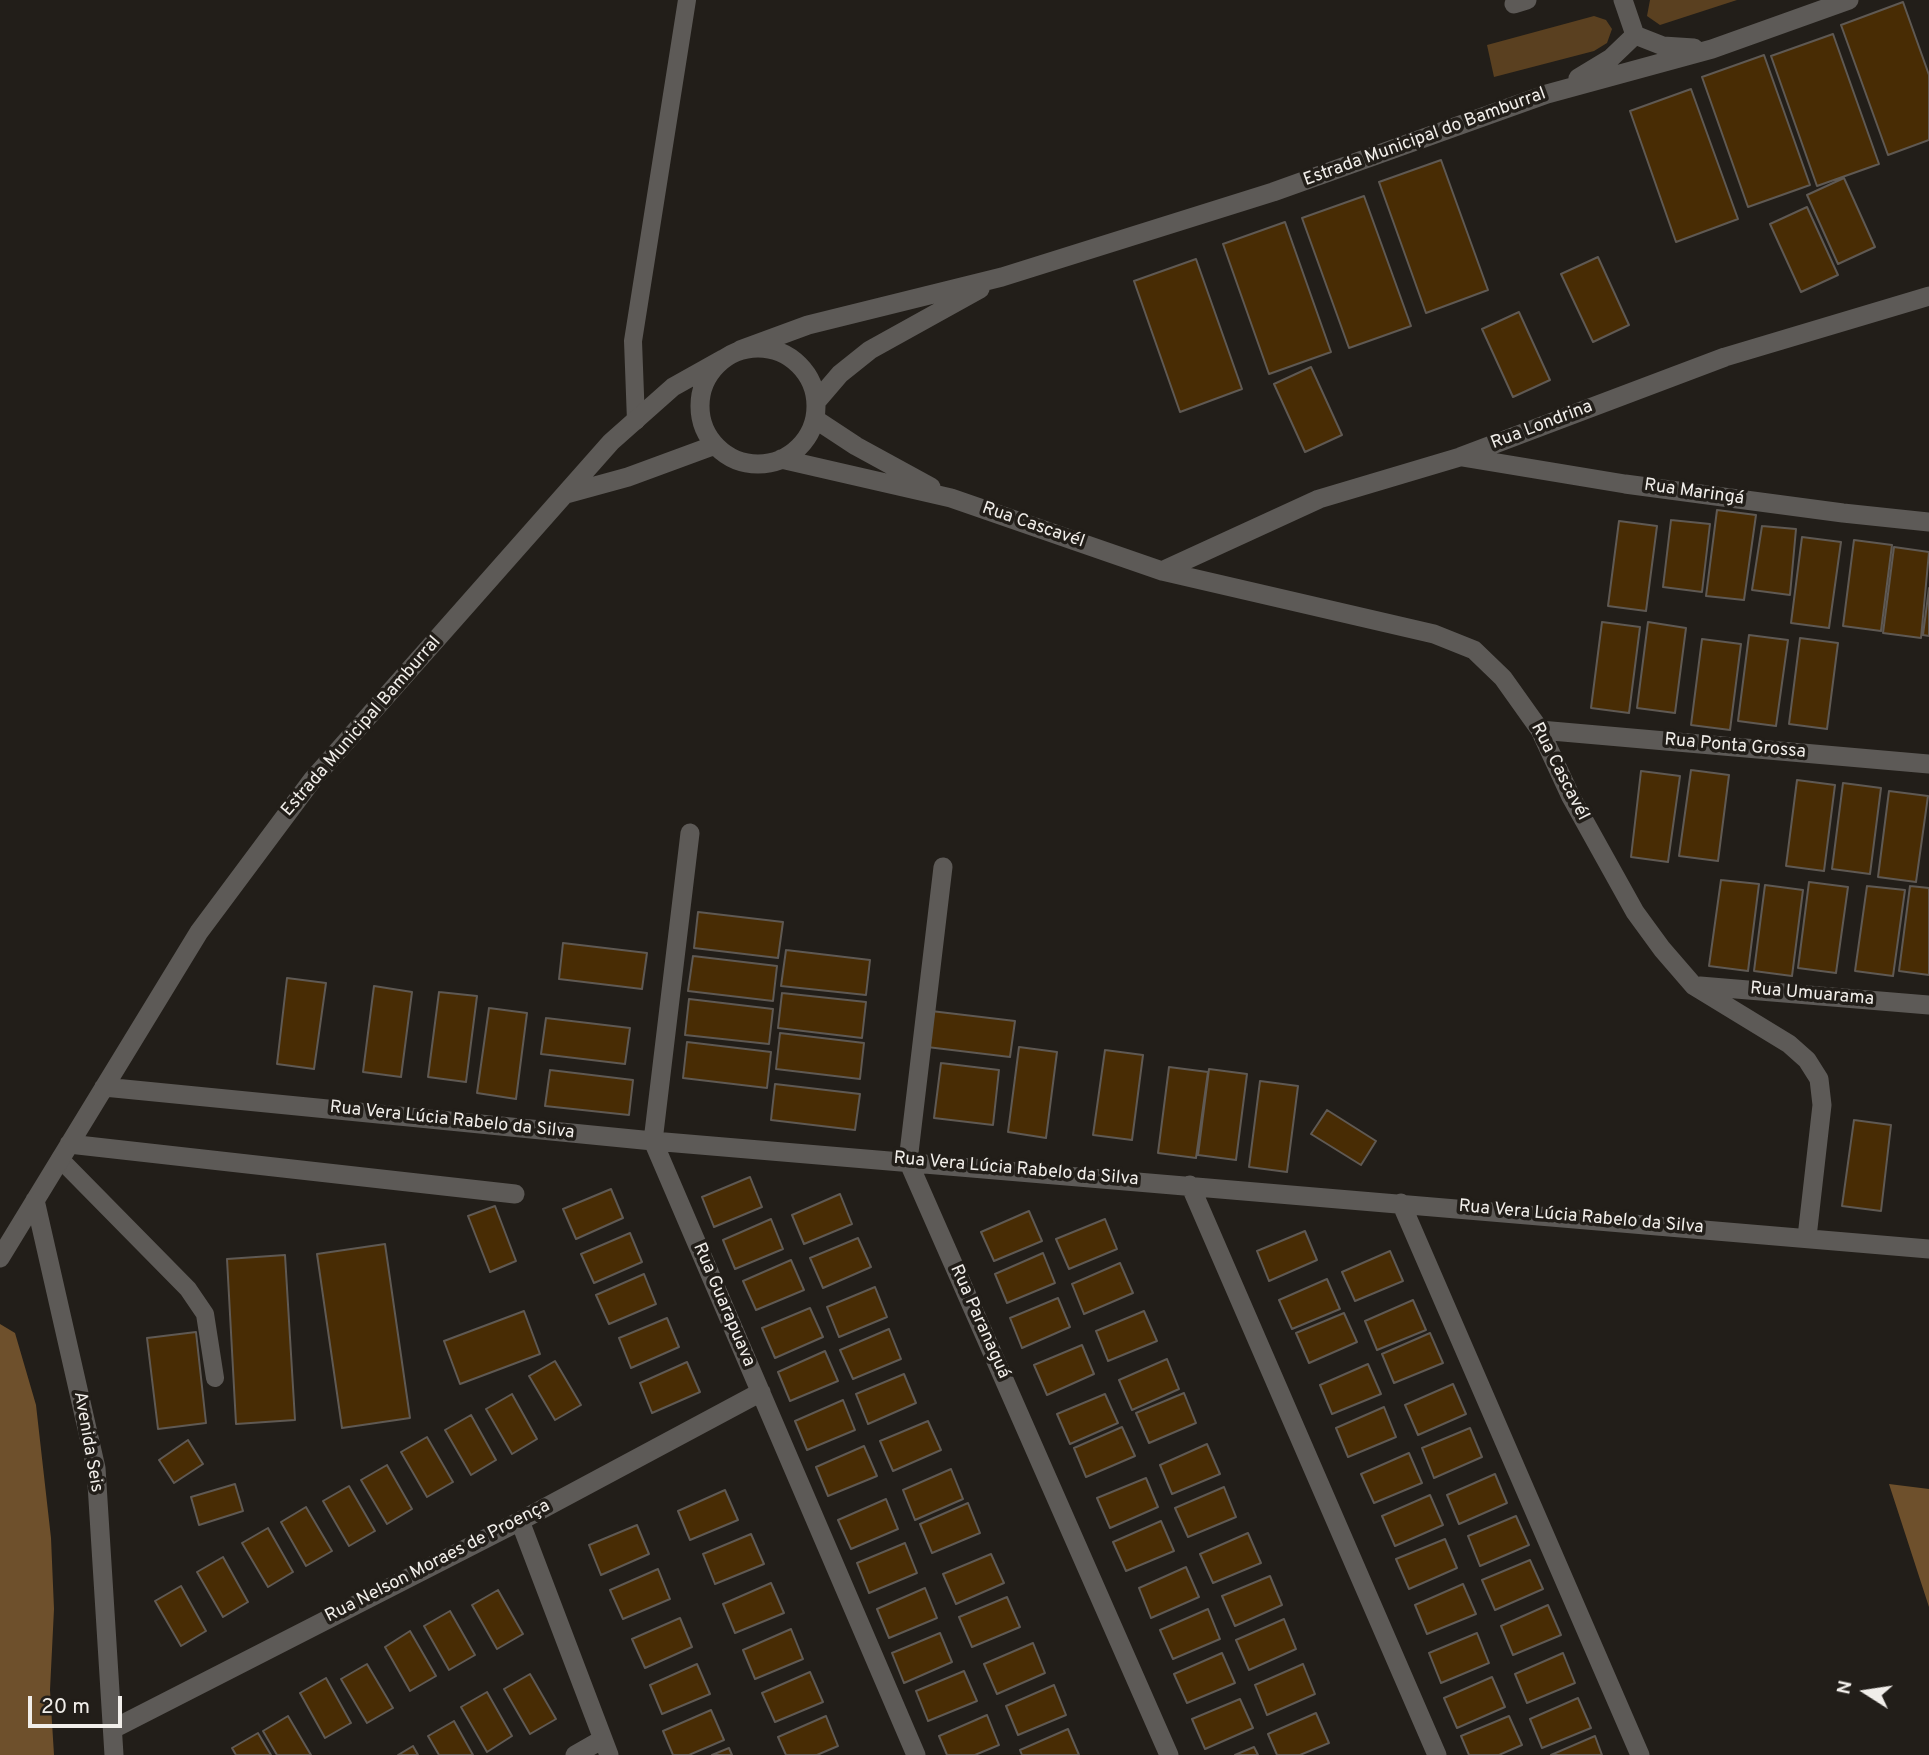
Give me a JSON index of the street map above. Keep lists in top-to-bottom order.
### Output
{
  "streets": {
    "street": [
      "Estrada Municipal do Bamburral",
      "Rua Londrina",
      "Rua Maringá",
      "Rua Cascavél",
      "Estrada Municipal Bamburral",
      "Rua Ponta Grossa",
      "Rua Umuarama",
      "Rua Vera Lúcia Rabelo da Silva",
      "Rua Guarapuava",
      "Rua Paranaguá",
      "Avenida Seis",
      "Rua Nelson Moraes de Proença"
    ]
  },
  "crossings": [
    ["Estrada Municipal do Bamburral", "Rua Cascavél"],
    ["Estrada Municipal do Bamburral", "Estrada Municipal Bamburral"],
    ["Rua Londrina", "Rua Maringá"],
    ["Rua Londrina", "Rua Cascavél"],
    ["Rua Cascavél", "Estrada Municipal Bamburral"],
    ["Rua Cascavél", "Rua Ponta Grossa"],
    ["Rua Cascavél", "Rua Umuarama"],
    ["Rua Cascavél", "Rua Vera Lúcia Rabelo da Silva"],
    ["Estrada Municipal Bamburral", "Rua Vera Lúcia Rabelo da Silva"],
    ["Estrada Municipal Bamburral", "Avenida Seis"],
    ["Rua Vera Lúcia Rabelo da Silva", "Rua Guarapuava"],
    ["Rua Vera Lúcia Rabelo da Silva", "Rua Paranaguá"],
    ["Rua Guarapuava", "Rua Nelson Moraes de Proença"],
    ["Avenida Seis", "Rua Nelson Moraes de Proença"]
  ],
  "scale_bar": "20 m",
  "north": "left"
}
